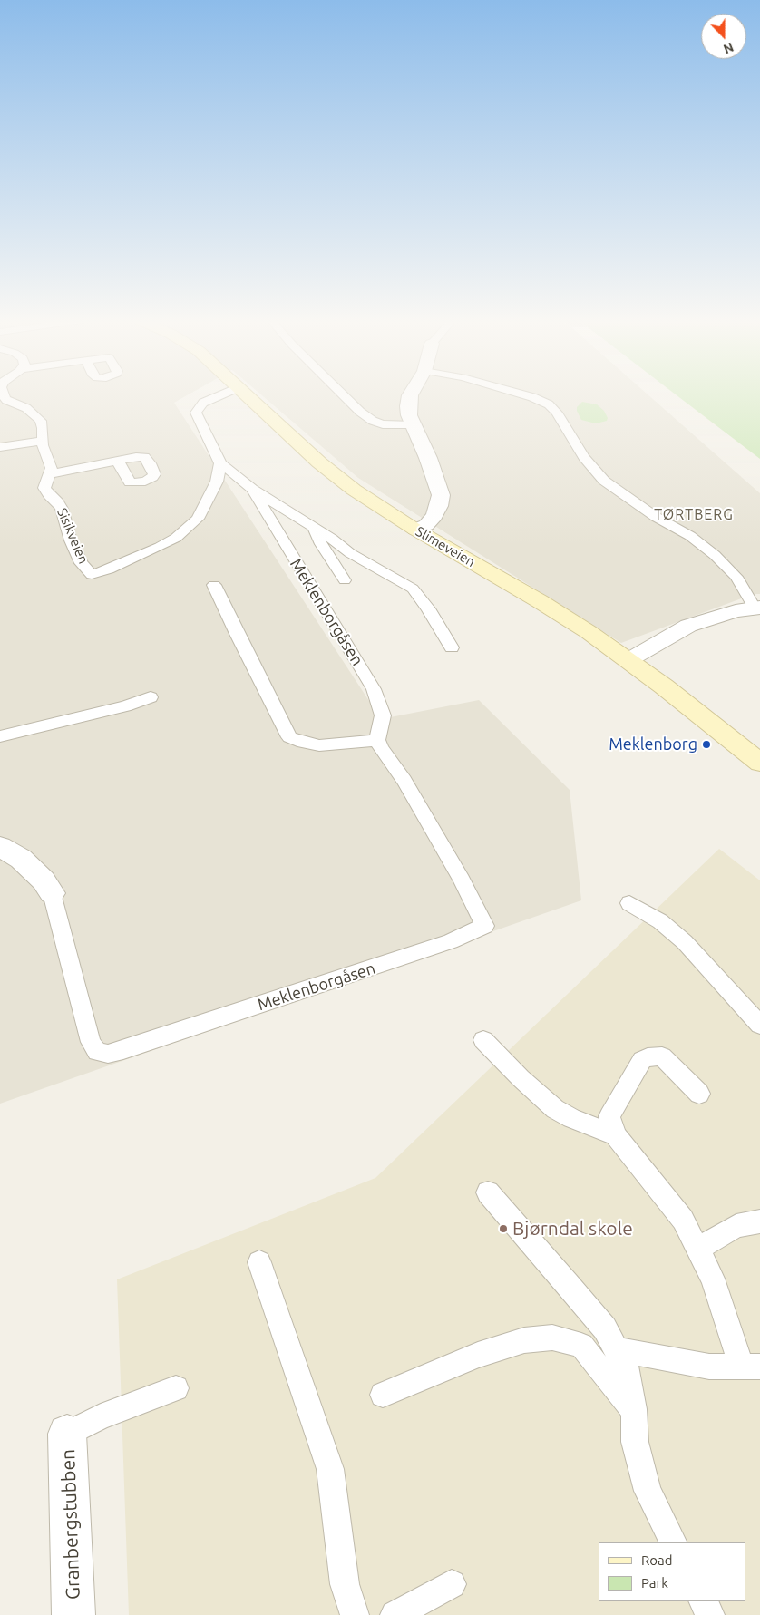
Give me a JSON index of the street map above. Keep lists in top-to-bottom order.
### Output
{
  "streets": {
    "street": ["Slimeveien", "Granbergstubben"],
    "lane": ["Sisikveien", "Meklenborgåsen"]
  },
  "crossings": [
    ["Sisikveien", "Meklenborgåsen"]
  ],
  "districts": ["TØRTBERG"],
  "places": ["Meklenborg", "Bjørndal skole"],
  "legend": ["Road", "Park"],
  "north": "bottom"
}
